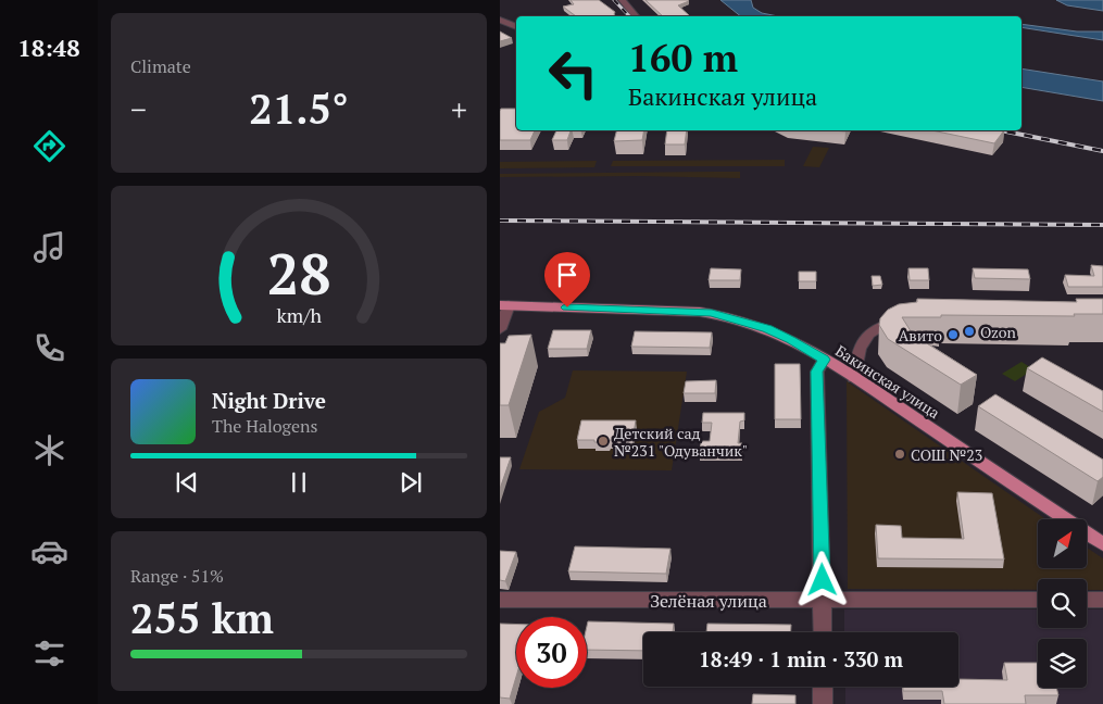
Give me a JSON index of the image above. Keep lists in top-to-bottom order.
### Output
{
  "streets": {
    "main road": ["Бакинская улица"],
    "street": ["Зелёная улица"]
  },
  "places": [
    "Ozon",
    "Авито",
    "Детский сад №231 \"Одуванчик\"",
    "СОШ №23"
  ],
  "north": "top right",
  "page": {
    "tabs": "18:48",
    "tile": [
      "Climate",
      ["Range · 51%", "255 km"]
    ],
    "turn": ["160 m", "Бакинская улица"],
    "heat": ["−", "21.5°", "+"],
    "song": ["Night Drive", "The Halogens"],
    "limit": "30",
    "trip": "18:49 · 1 min · 330 m",
    "gauge": ["28", "km/h"]
  }
}
